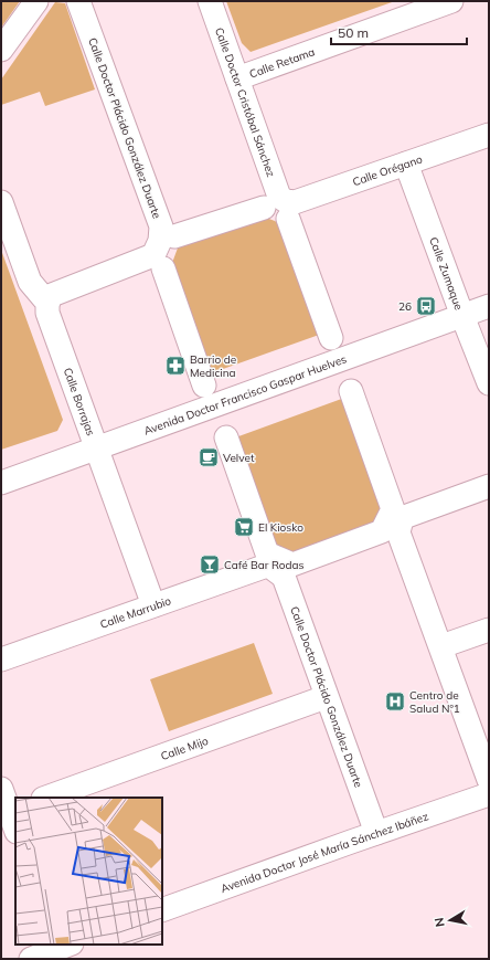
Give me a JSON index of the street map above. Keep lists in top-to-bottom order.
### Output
{
  "streets": {
    "street": [
      "Calle Retama",
      "Calle Doctor Cristóbal Sánchez",
      "Calle Doctor Plácido González Duarte",
      "Calle Orégano",
      "Calle Zumaque",
      "Avenida Doctor Francisco Gaspar Huelves",
      "Calle Borrajas",
      "Calle Marrubio",
      "Calle Mijo",
      "Avenida Doctor José María Sánchez Ibáñez"
    ]
  },
  "crossings": [
    ["Calle Retama", "Calle Doctor Cristóbal Sánchez"],
    ["Calle Doctor Cristóbal Sánchez", "Calle Orégano"],
    ["Calle Doctor Plácido González Duarte", "Calle Marrubio"],
    ["Calle Doctor Plácido González Duarte", "Calle Mijo"],
    ["Calle Doctor Plácido González Duarte", "Avenida Doctor José María Sánchez Ibáñez"],
    ["Calle Orégano", "Calle Zumaque"],
    ["Calle Zumaque", "Avenida Doctor Francisco Gaspar Huelves"],
    ["Avenida Doctor Francisco Gaspar Huelves", "Calle Borrajas"],
    ["Calle Borrajas", "Calle Marrubio"]
  ],
  "places": {
    "bus stop": ["26"],
    "pharmacy": ["Barrio de Medicina"],
    "cafe": ["Velvet"],
    "supermarket": ["El Kiosko"],
    "bar": ["Café Bar Rodas"],
    "hospital": ["Centro de Salud Nº1"]
  },
  "scale_bar": "50 m",
  "north": "left"
}
